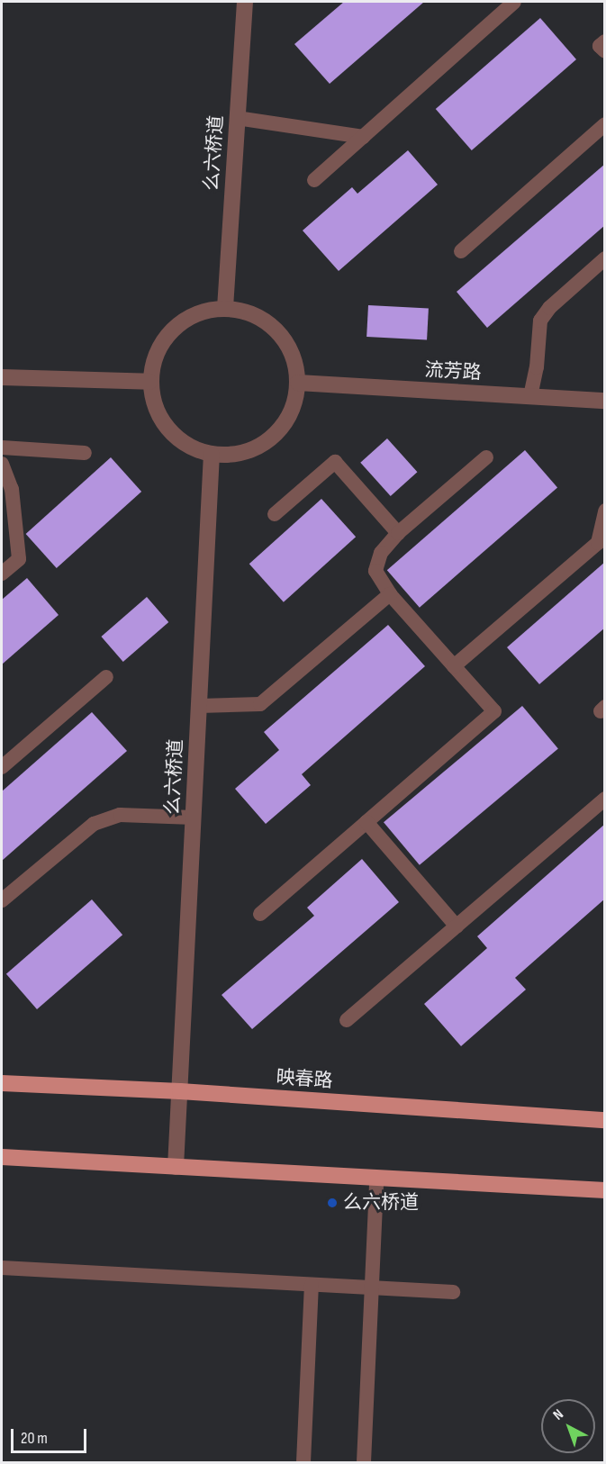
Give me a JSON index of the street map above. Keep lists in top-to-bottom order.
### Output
{
  "streets": {
    "main road": ["映春路"],
    "street": ["么六桥道", "流芳路"]
  },
  "crossings": [
    ["么六桥道", "流芳路"],
    ["么六桥道", "映春路"]
  ],
  "places": ["么六桥道"],
  "scale_bar": "20 m",
  "north": "top left"
}
